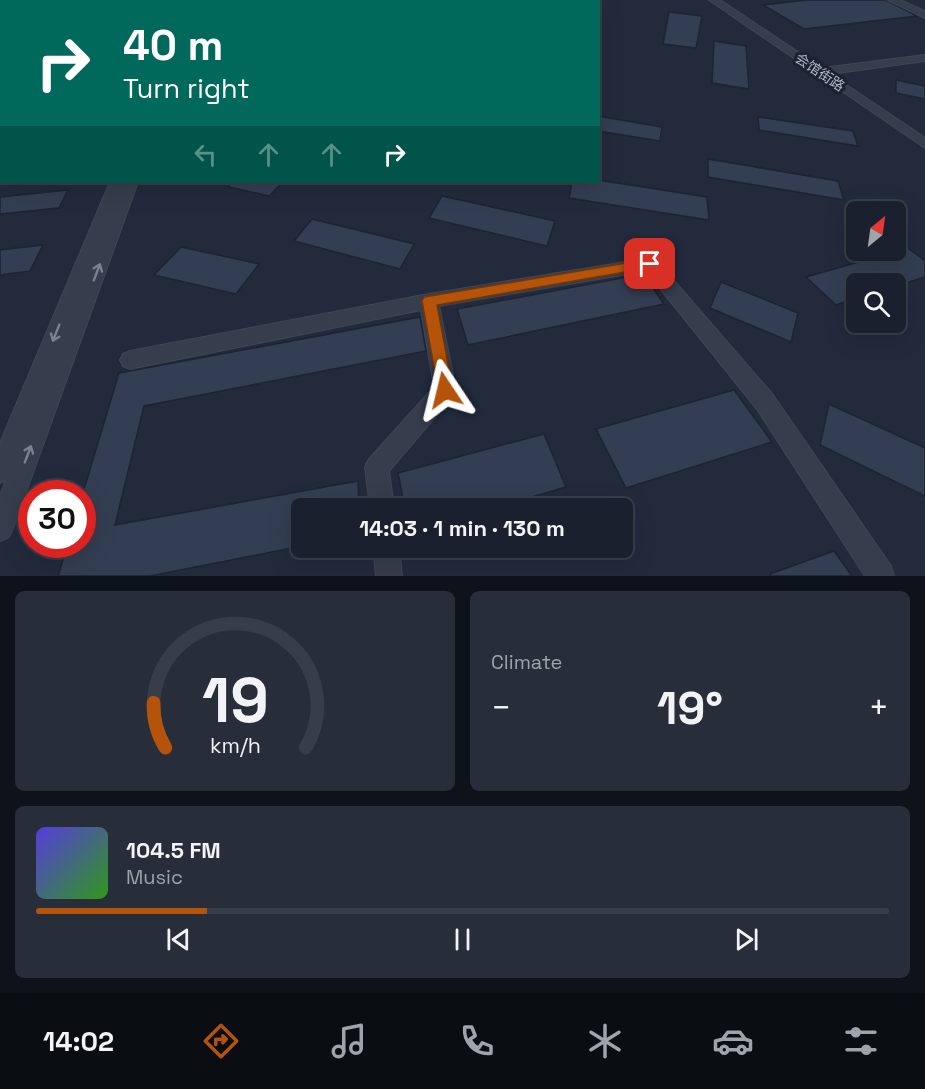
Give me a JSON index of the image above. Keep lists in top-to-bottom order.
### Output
{
  "streets": {
    "street": ["会馆街路"]
  },
  "north": "top right",
  "page": {
    "turn": ["40 m", "Turn right"],
    "limit": "30",
    "trip": "14:03 · 1 min · 130 m",
    "tile": "Climate",
    "heat": ["−", "19°", "+"],
    "song": ["104.5 FM", "Music"],
    "tabs": "14:02",
    "gauge": ["19", "km/h"]
  }
}
